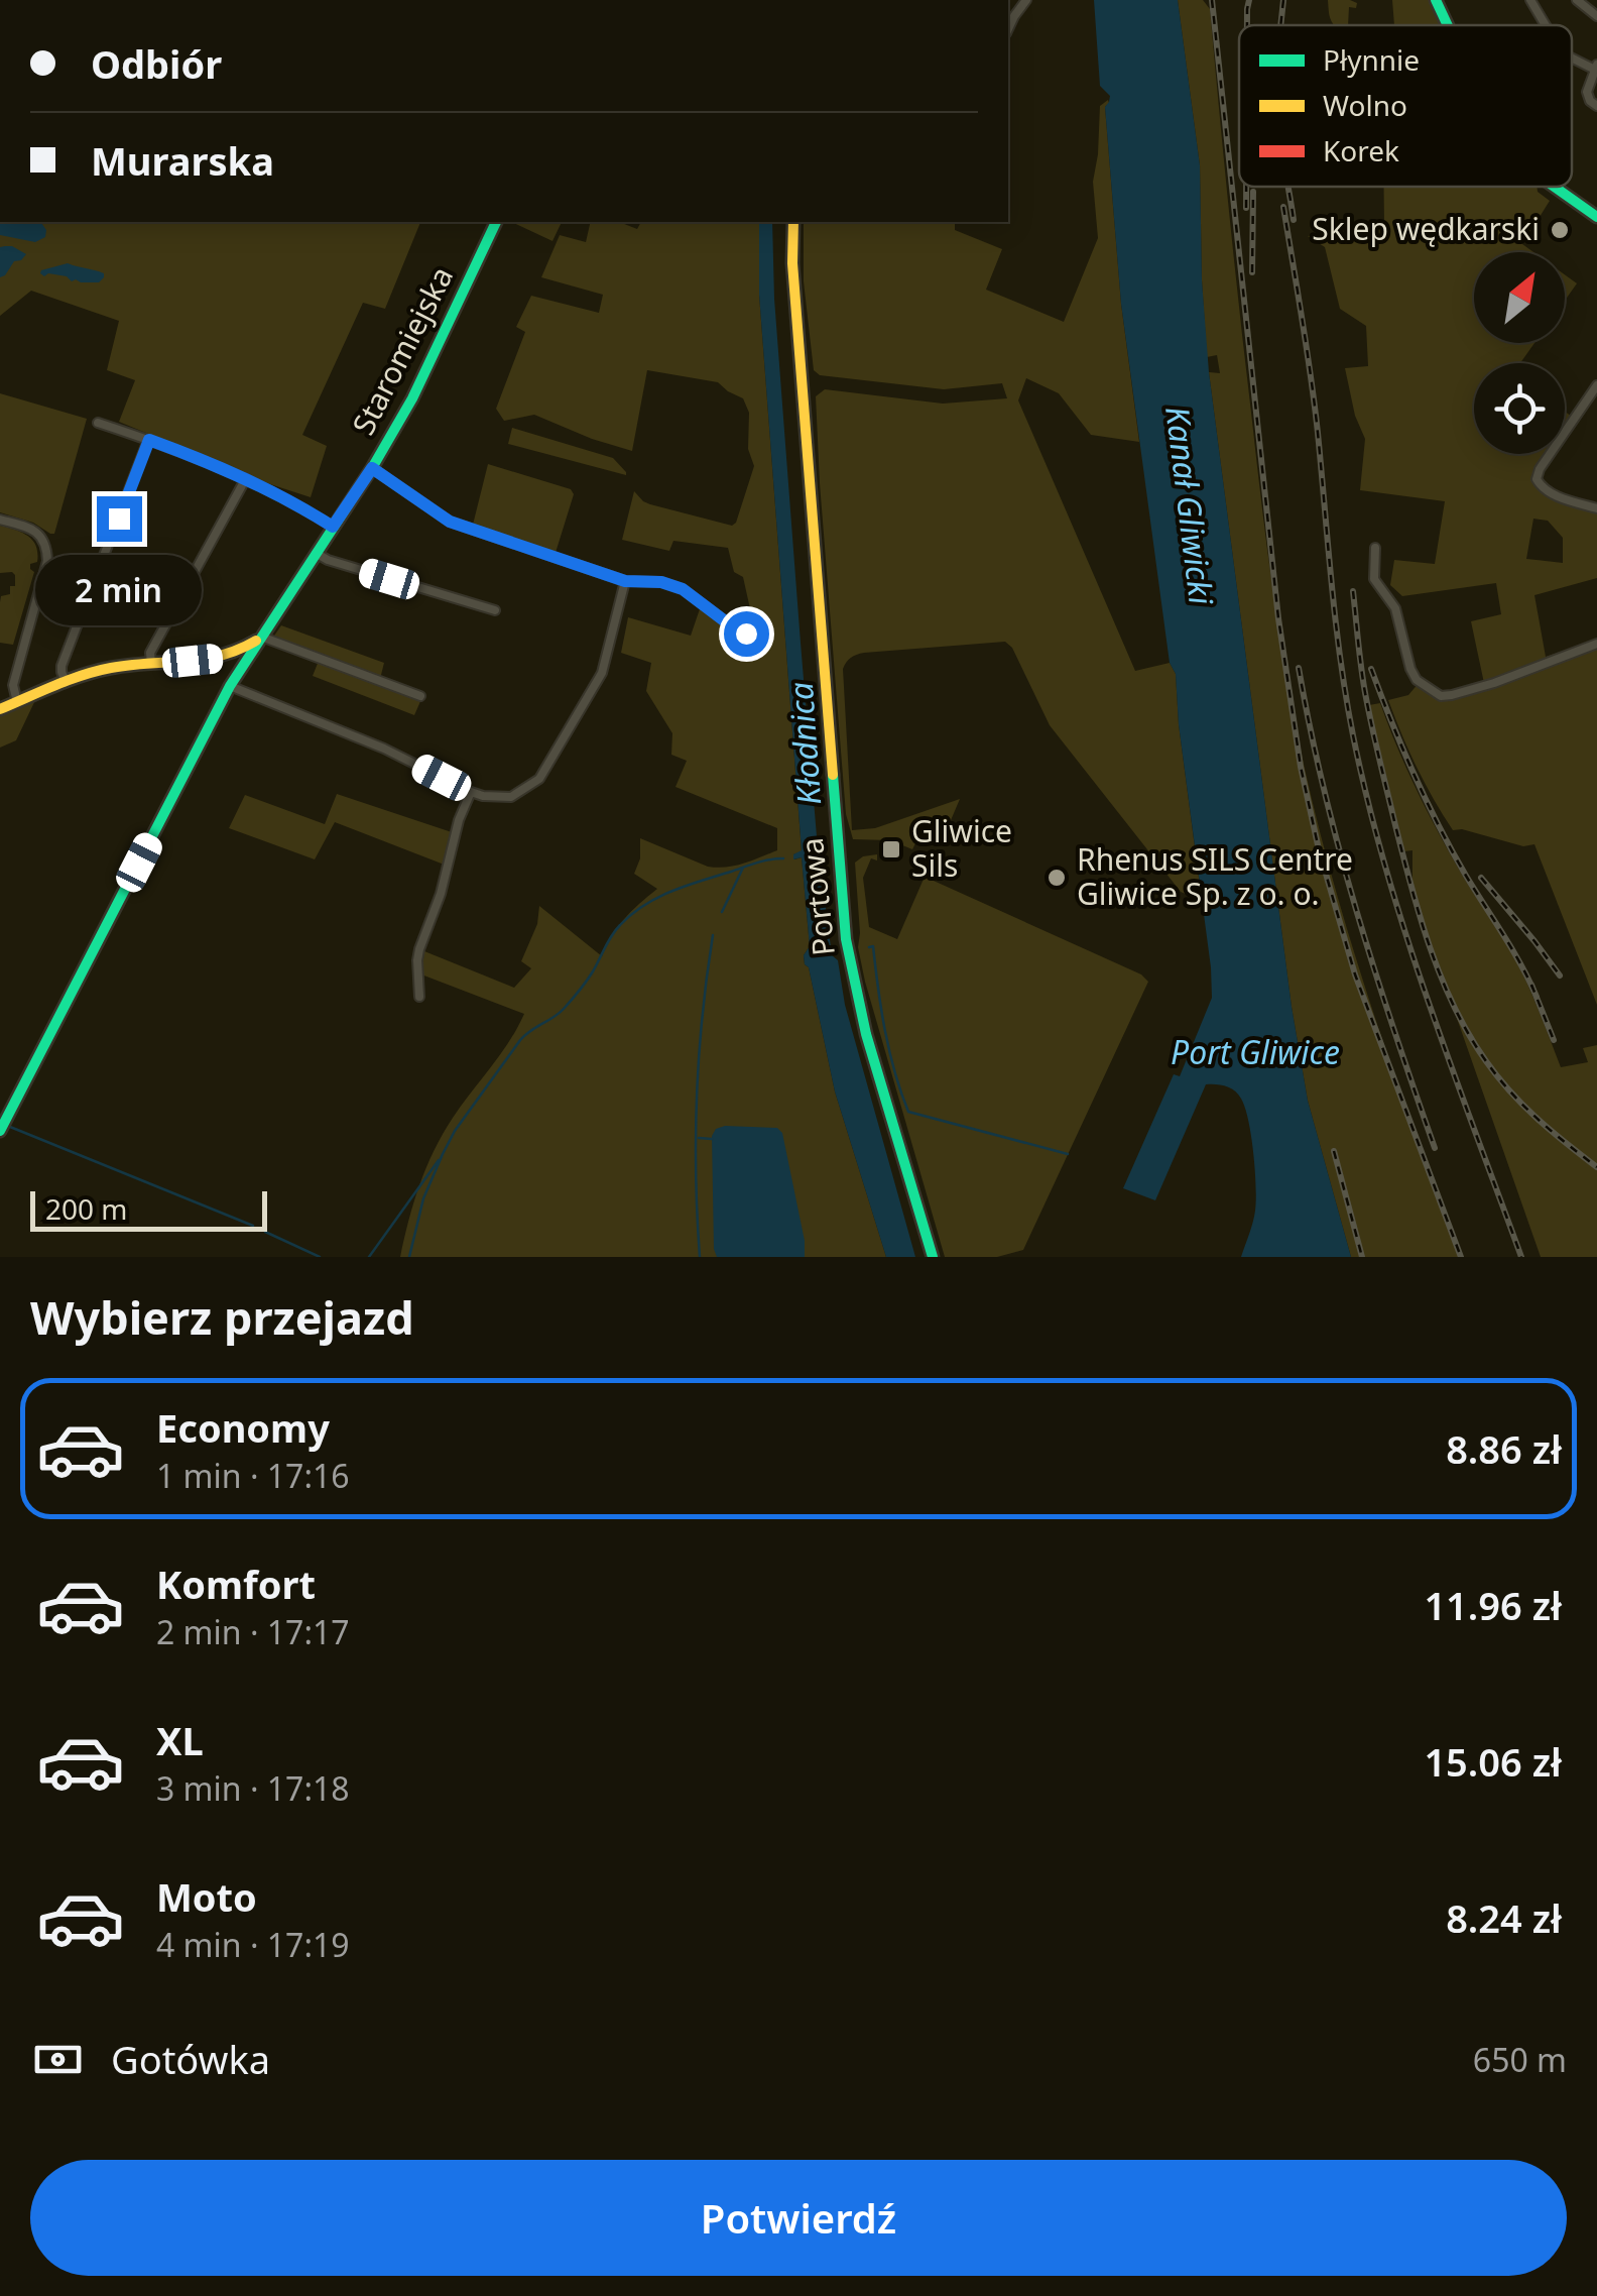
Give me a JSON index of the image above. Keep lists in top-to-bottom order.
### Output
{
  "streets": {
    "street": ["Staromiejska", "Portowa"]
  },
  "water": ["Kanał Gliwicki", "Kłodnica", "Port Gliwice"],
  "places": {
    "other": ["Sklep wędkarski", "Rhenus SILS Centre Gliwice Sp. z o. o."],
    "transit": ["Gliwice Sils"]
  },
  "legend": ["Płynnie", "Wolno", "Korek"],
  "scale_bar": "200 m",
  "north": "top right",
  "page": {
    "banner": ["Odbiór", "Murarska"],
    "bubble": "2 min",
    "scale": "200 m",
    "heading": "Wybierz przejazd",
    "list": [
      {
        "name": "Economy",
        "note": "1 min · 17:16",
        "value": "8.86 zł"
      },
      {
        "name": "Komfort",
        "note": "2 min · 17:17",
        "value": "11.96 zł"
      },
      {
        "name": "XL",
        "note": "3 min · 17:18",
        "value": "15.06 zł"
      },
      {
        "name": "Moto",
        "note": "4 min · 17:19",
        "value": "8.24 zł"
      }
    ],
    "pay": ["Gotówka", "650 m"],
    "buttons": "Potwierdź"
  }
}
